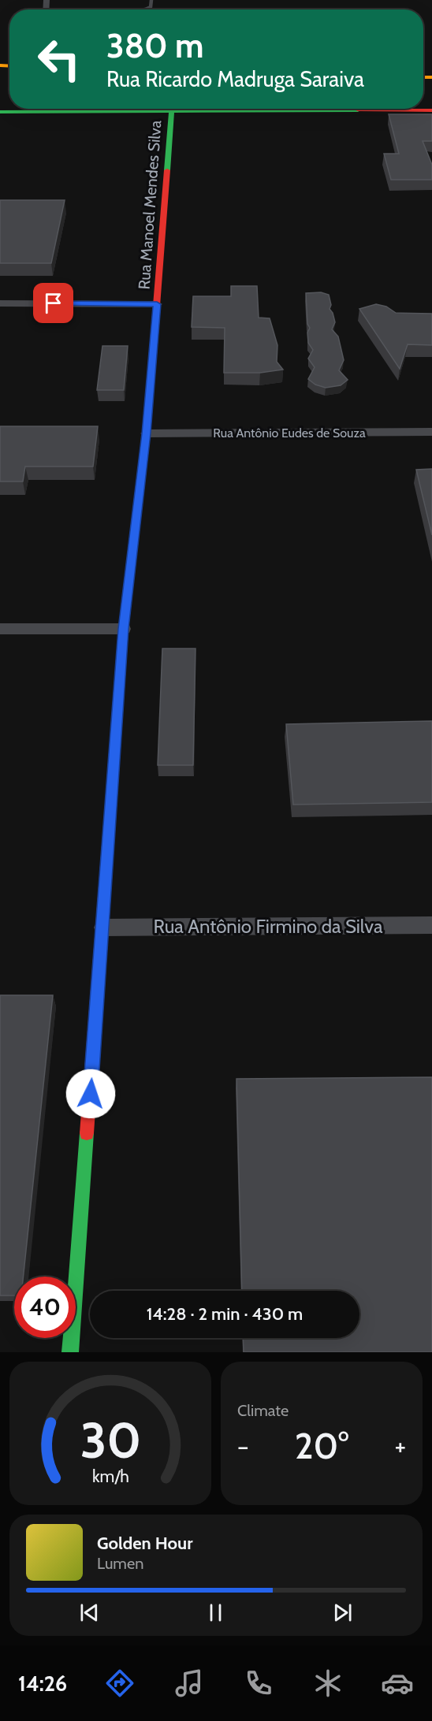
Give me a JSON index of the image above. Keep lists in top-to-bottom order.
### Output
{
  "streets": {
    "main road": ["Rua Manoel Mendes Silva"],
    "street": ["Rua Antônio Eudes de Souza", "Rua Antônio Firmino da Silva"]
  },
  "crossings": [
    ["Rua Manoel Mendes Silva", "Rua Antônio Eudes de Souza"],
    ["Rua Manoel Mendes Silva", "Rua Antônio Firmino da Silva"]
  ],
  "page": {
    "turn": ["380 m", "Rua Ricardo Madruga Saraiva"],
    "limit": "40",
    "trip": "14:28 · 2 min · 430 m",
    "tile": "Climate",
    "heat": ["−", "20°", "+"],
    "song": ["Golden Hour", "Lumen"],
    "tabs": "14:26",
    "gauge": ["30", "km/h"]
  }
}
